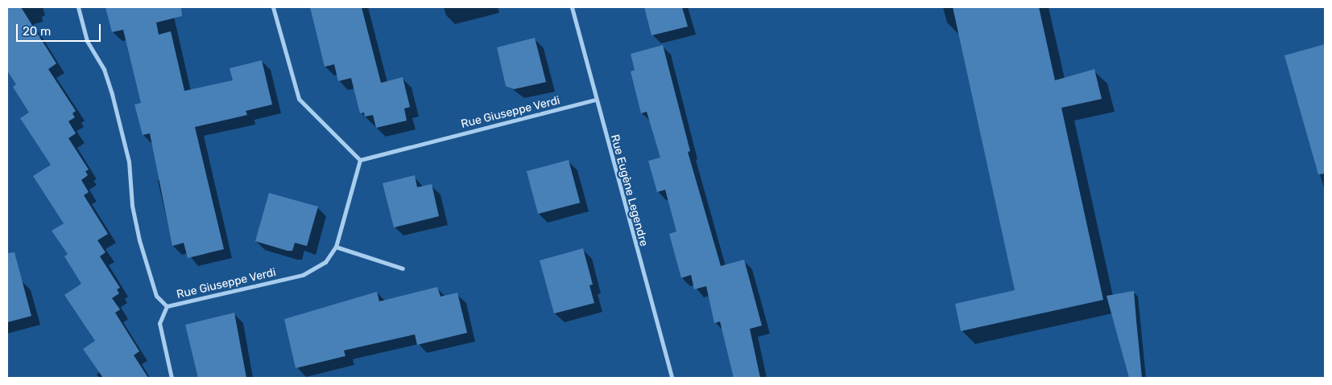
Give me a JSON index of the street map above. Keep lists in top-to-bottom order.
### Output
{
  "streets": {
    "street": ["Rue Giuseppe Verdi", "Rue Eugène Legendre"]
  },
  "crossings": [
    ["Rue Giuseppe Verdi", "Rue Eugène Legendre"]
  ],
  "scale_bar": "20 m"
}
